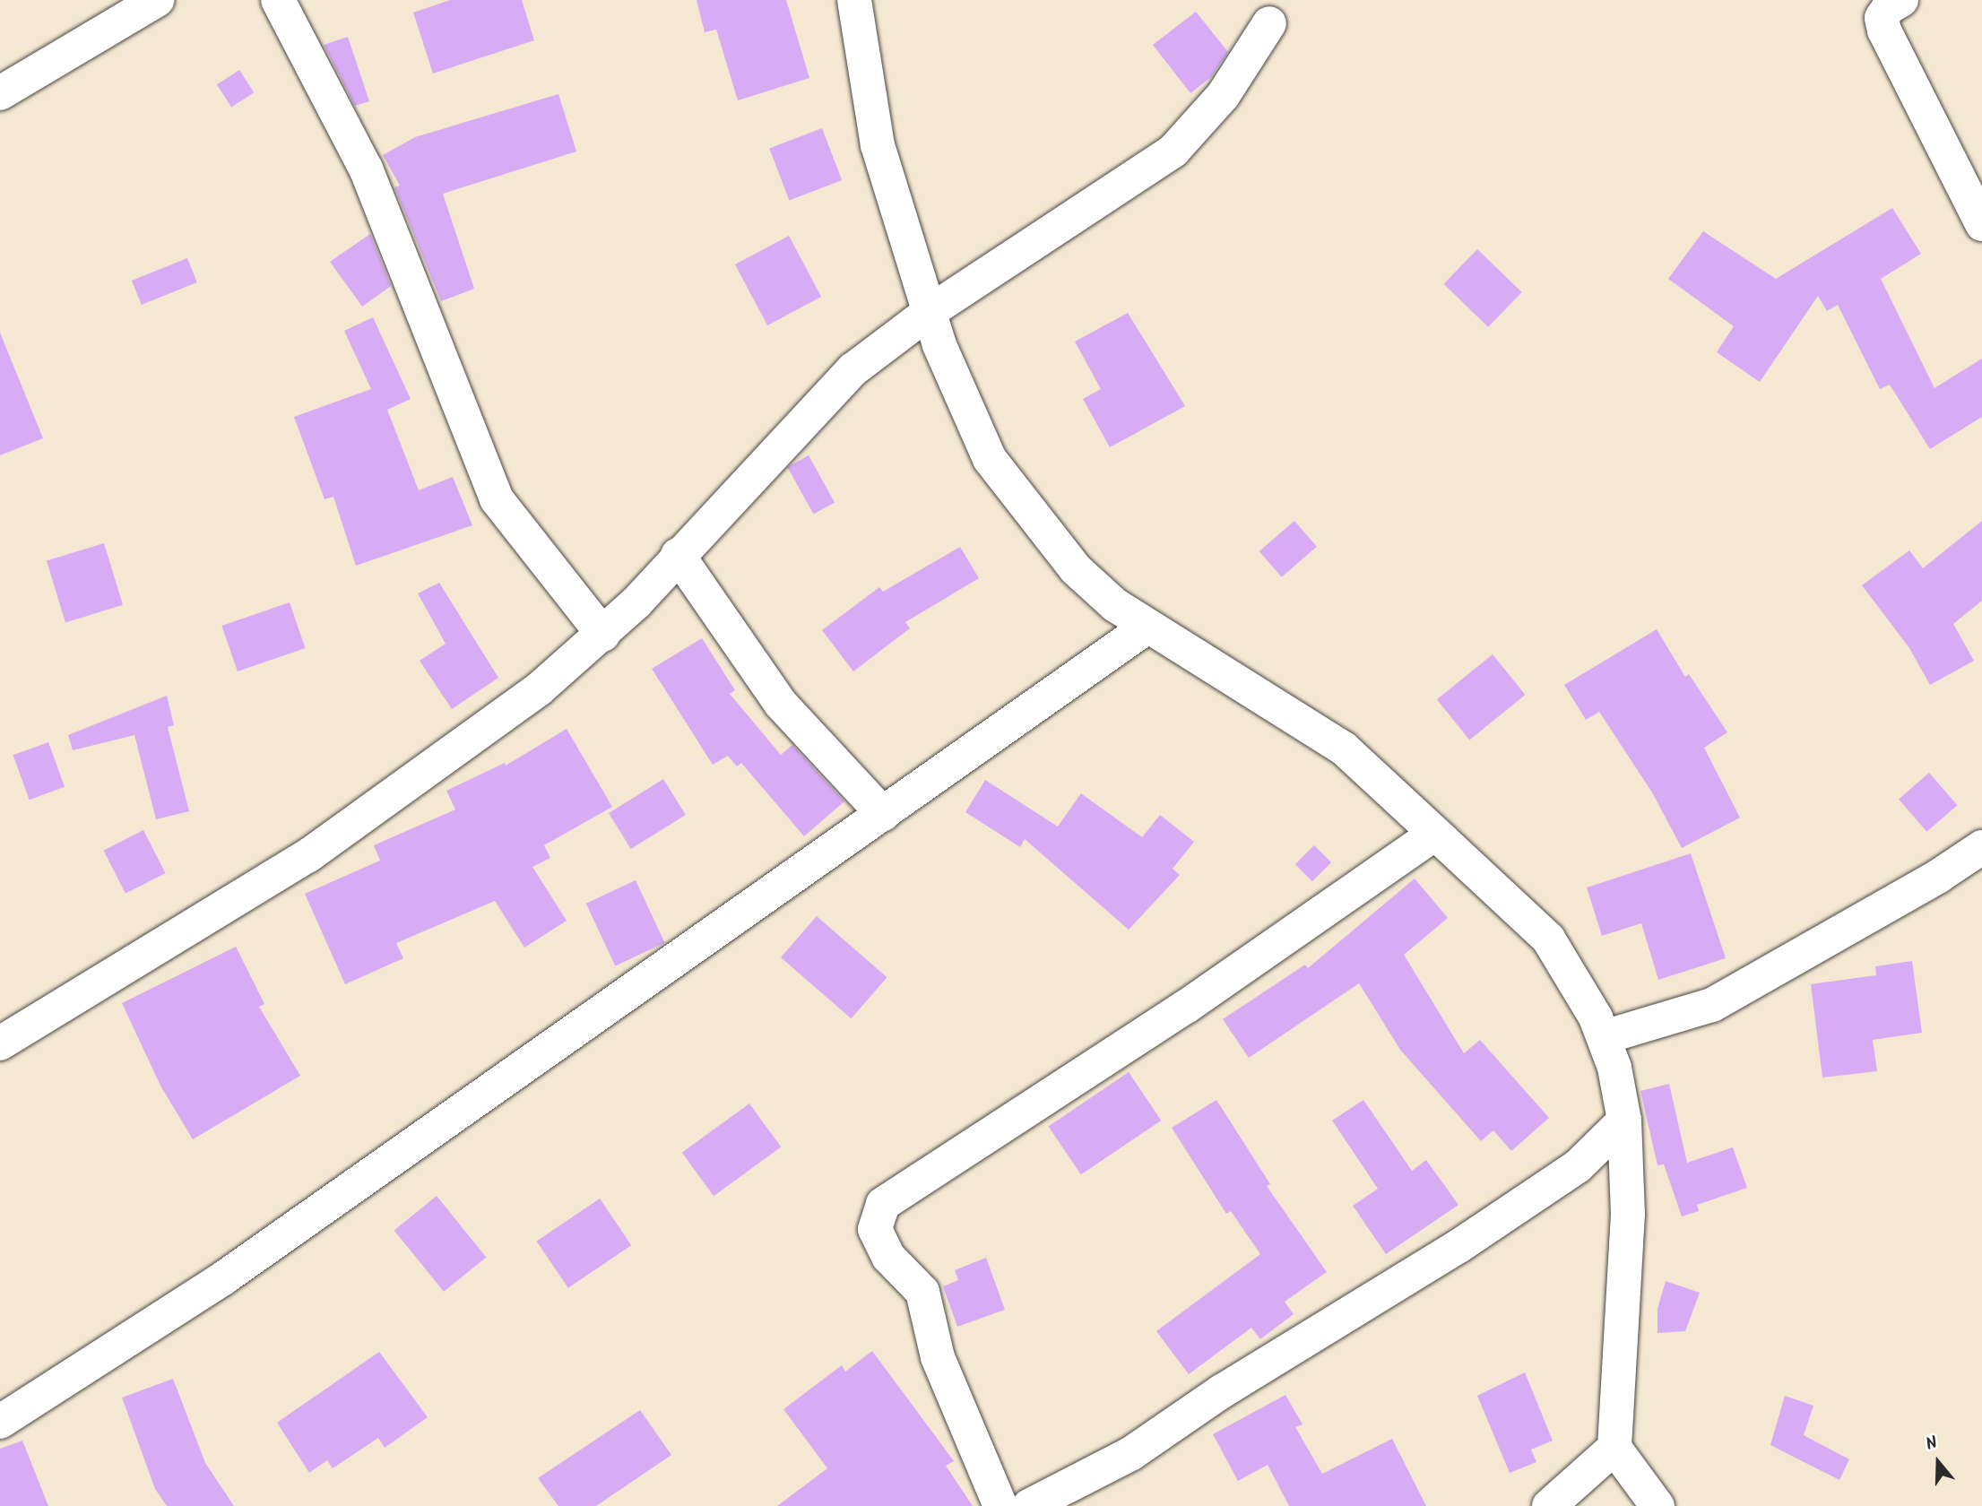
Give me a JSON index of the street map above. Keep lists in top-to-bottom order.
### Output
{
  "north": "top"
}
